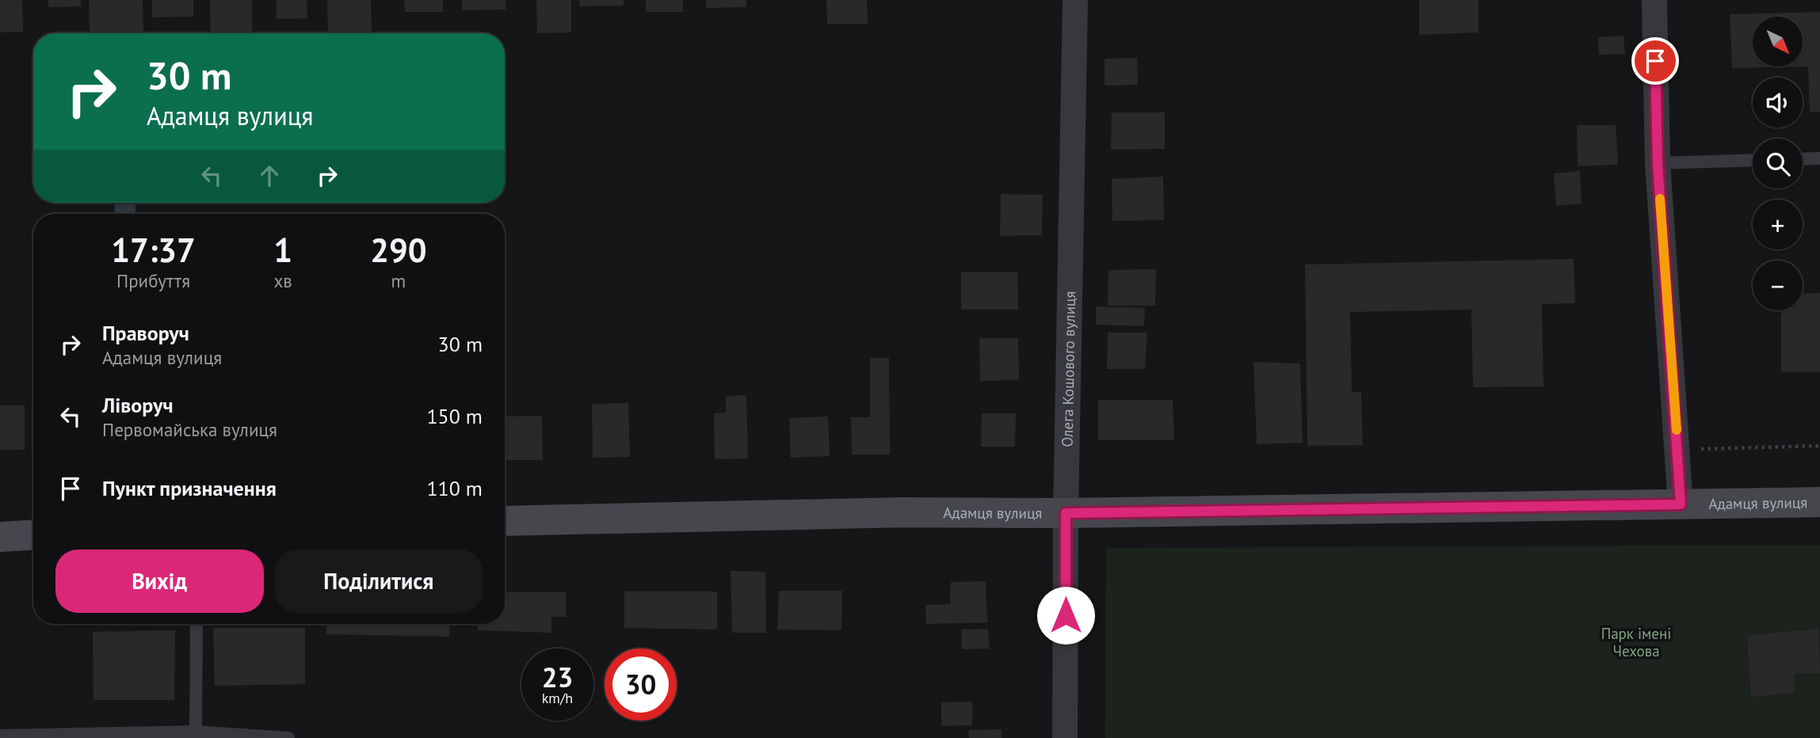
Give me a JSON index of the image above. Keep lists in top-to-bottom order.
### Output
{
  "streets": {
    "street": ["Олега Кошового вулиця", "Адамця вулиця"]
  },
  "crossings": [
    ["Олега Кошового вулиця", "Адамця вулиця"]
  ],
  "parks": ["Парк імені Чехова"],
  "north": "bottom right",
  "page": {
    "map_buttons": ["+", "−"],
    "turn": ["30 m", "Адамця вулиця"],
    "eta": [
      "17:37",
      "Прибуття",
      "1",
      "хв",
      "290",
      "m"
    ],
    "list": [
      {
        "name": "Праворуч",
        "note": "Адамця вулиця",
        "value": "30 m"
      },
      {
        "name": "Ліворуч",
        "note": "Первомайська вулиця",
        "value": "150 m"
      },
      {
        "name": "Пункт призначення",
        "value": "110 m"
      }
    ],
    "buttons": ["Вихід", "Поділитися"],
    "speed": "23 km/h",
    "limit": "30"
  }
}
